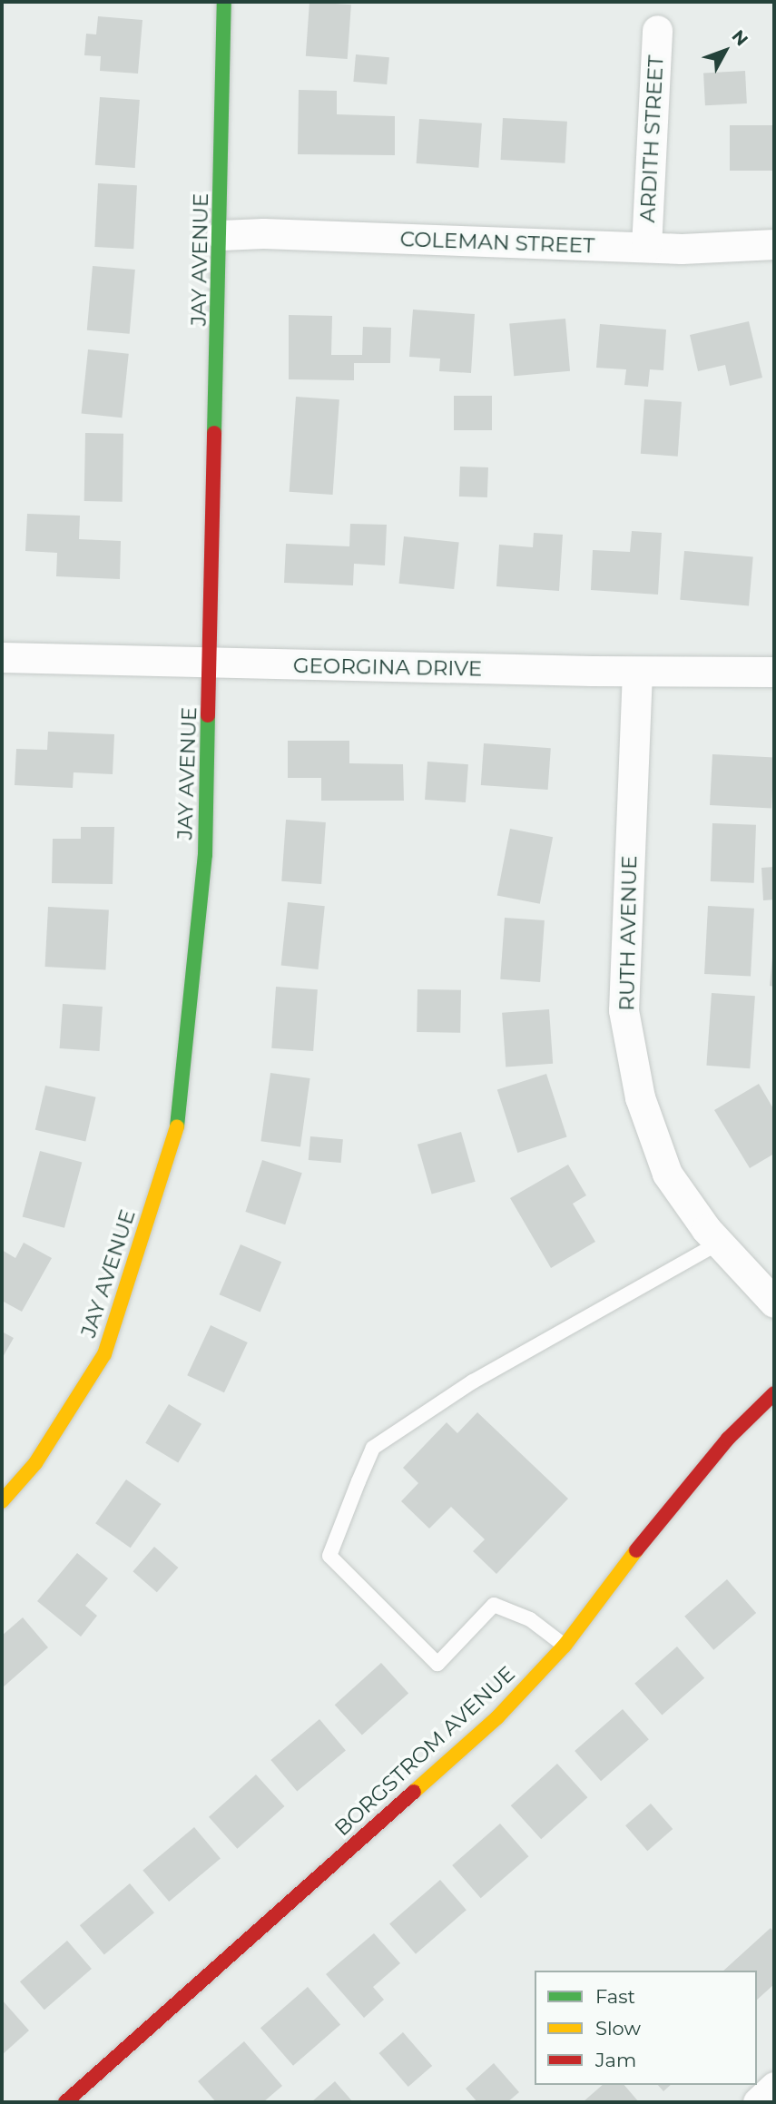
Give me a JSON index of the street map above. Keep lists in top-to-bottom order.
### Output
{
  "streets": {
    "street": [
      "ARDITH STREET",
      "COLEMAN STREET",
      "JAY AVENUE",
      "GEORGINA DRIVE",
      "RUTH AVENUE",
      "BORGSTROM AVENUE"
    ]
  },
  "crossings": [
    ["ARDITH STREET", "COLEMAN STREET"],
    ["COLEMAN STREET", "JAY AVENUE"],
    ["JAY AVENUE", "GEORGINA DRIVE"],
    ["GEORGINA DRIVE", "RUTH AVENUE"]
  ],
  "legend": ["Fast", "Slow", "Jam"],
  "north": "top right"
}
